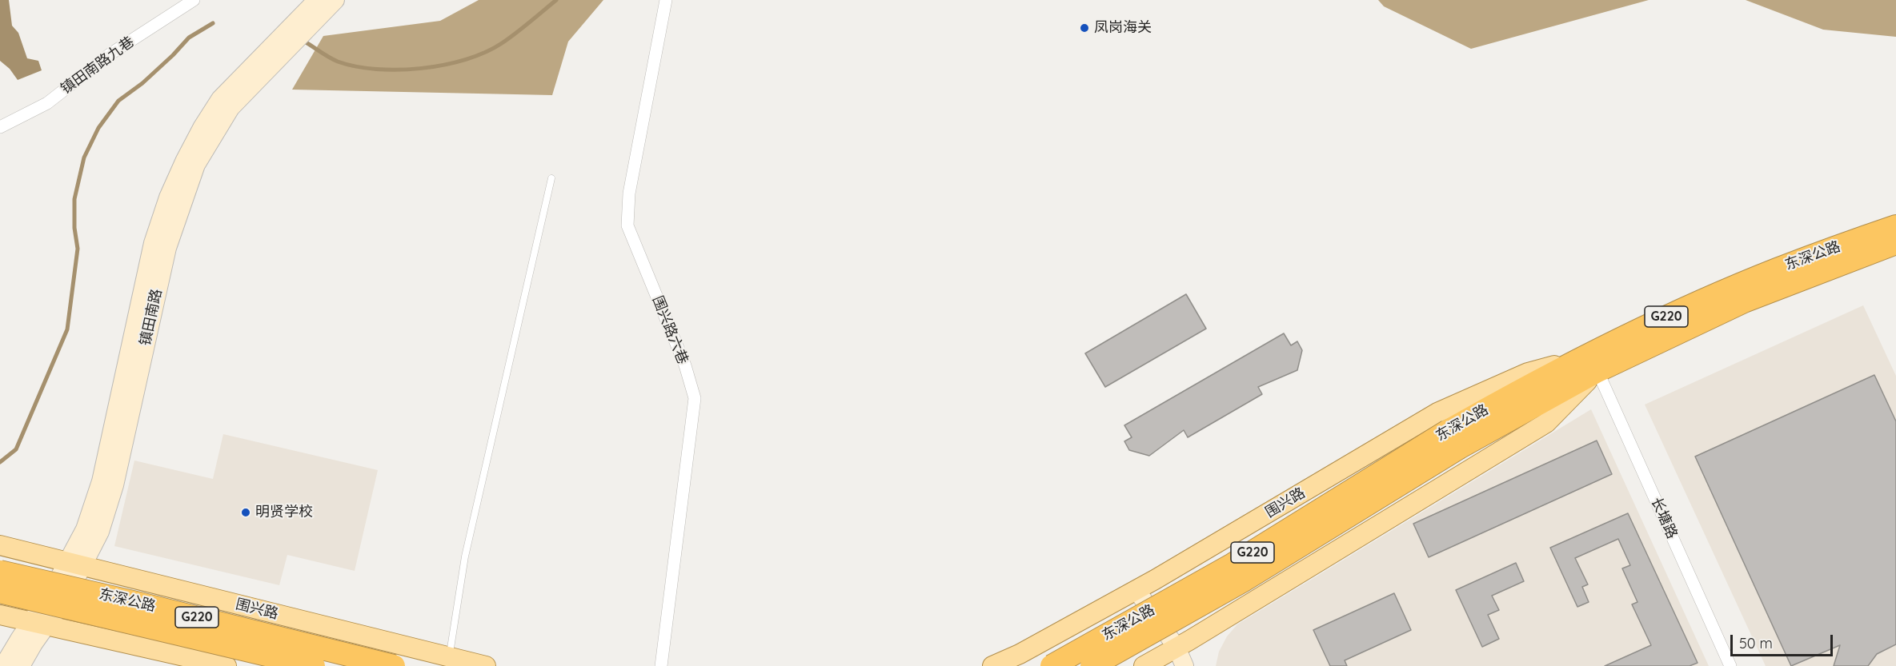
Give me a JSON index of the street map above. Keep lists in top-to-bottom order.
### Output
{
  "streets": {
    "highway": ["东深公路", "G220"],
    "main road": ["镇田南路", "围兴路"],
    "street": ["镇田南路九巷", "围兴路六巷", "长塘路"]
  },
  "crossings": [
    ["东深公路", "围兴路"],
    ["东深公路", "长塘路"],
    ["镇田南路", "围兴路"],
    ["围兴路", "长塘路"]
  ],
  "places": ["凤岗海关", "明贤学校"],
  "scale_bar": "50 m"
}
